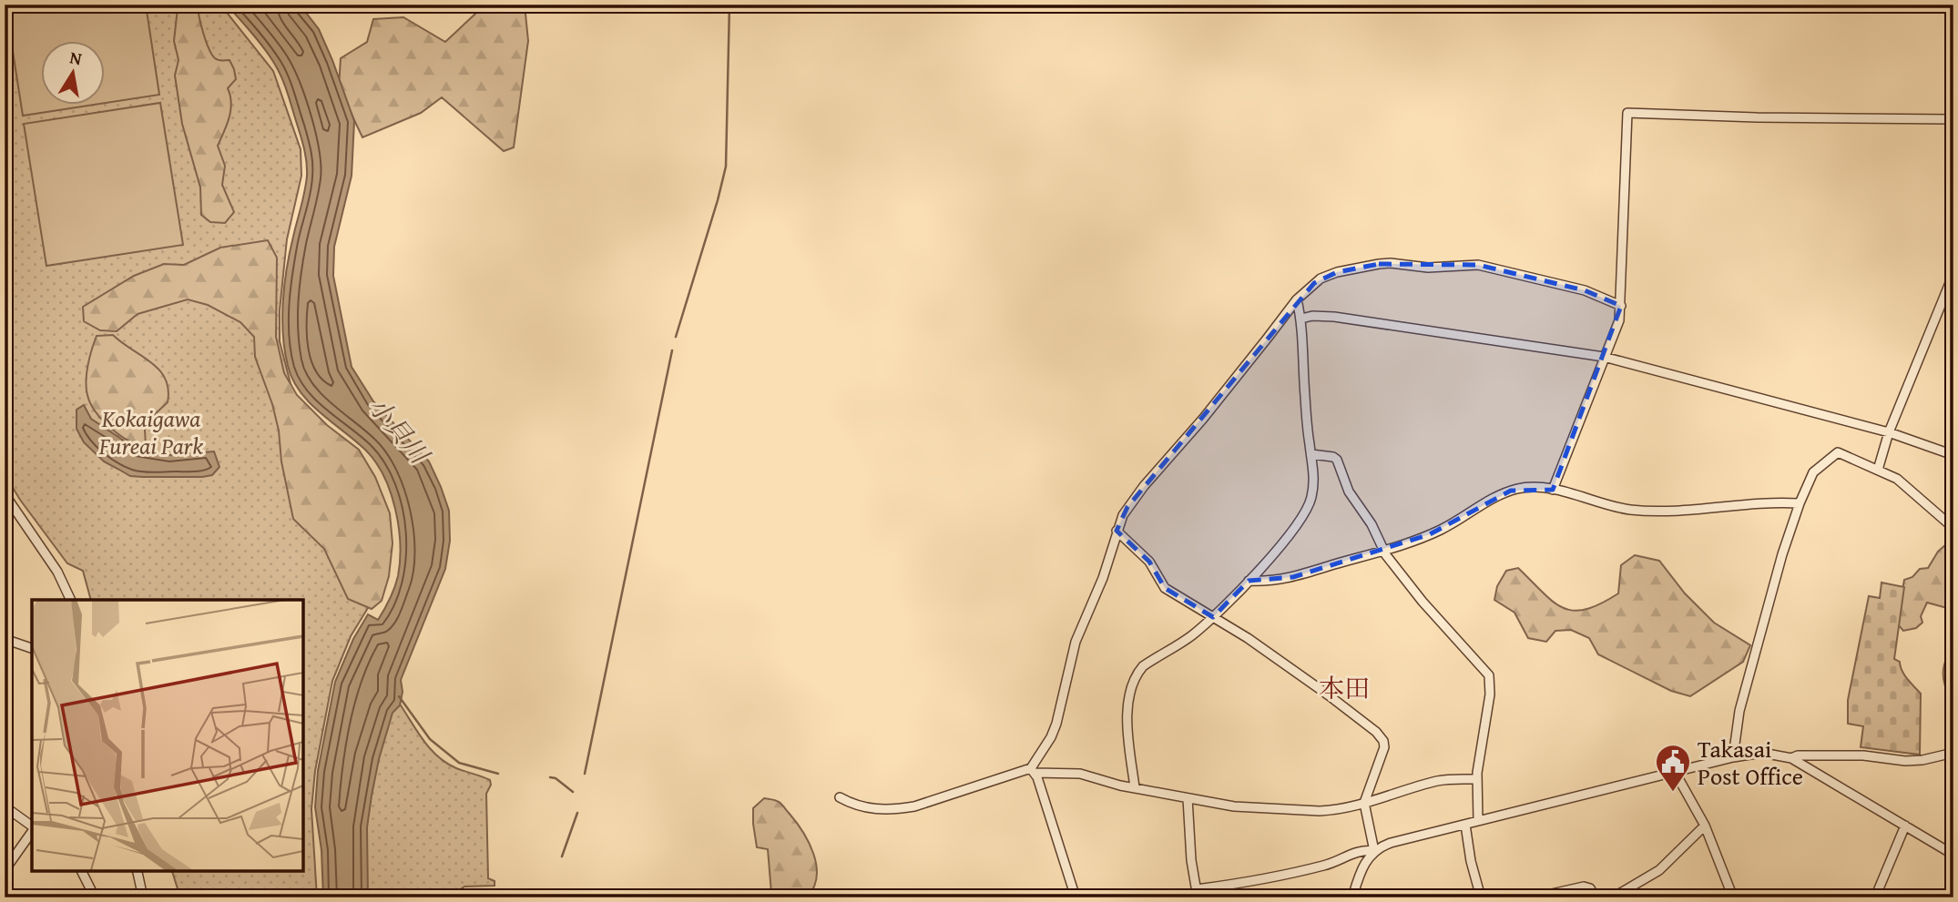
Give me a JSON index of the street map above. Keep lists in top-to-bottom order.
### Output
{
  "districts": ["本田"],
  "water": ["小貝川"],
  "parks": ["Kokaigawa Fureai Park"],
  "places": {
    "public building": ["Takasai Post Office"]
  },
  "north": "top"
}
